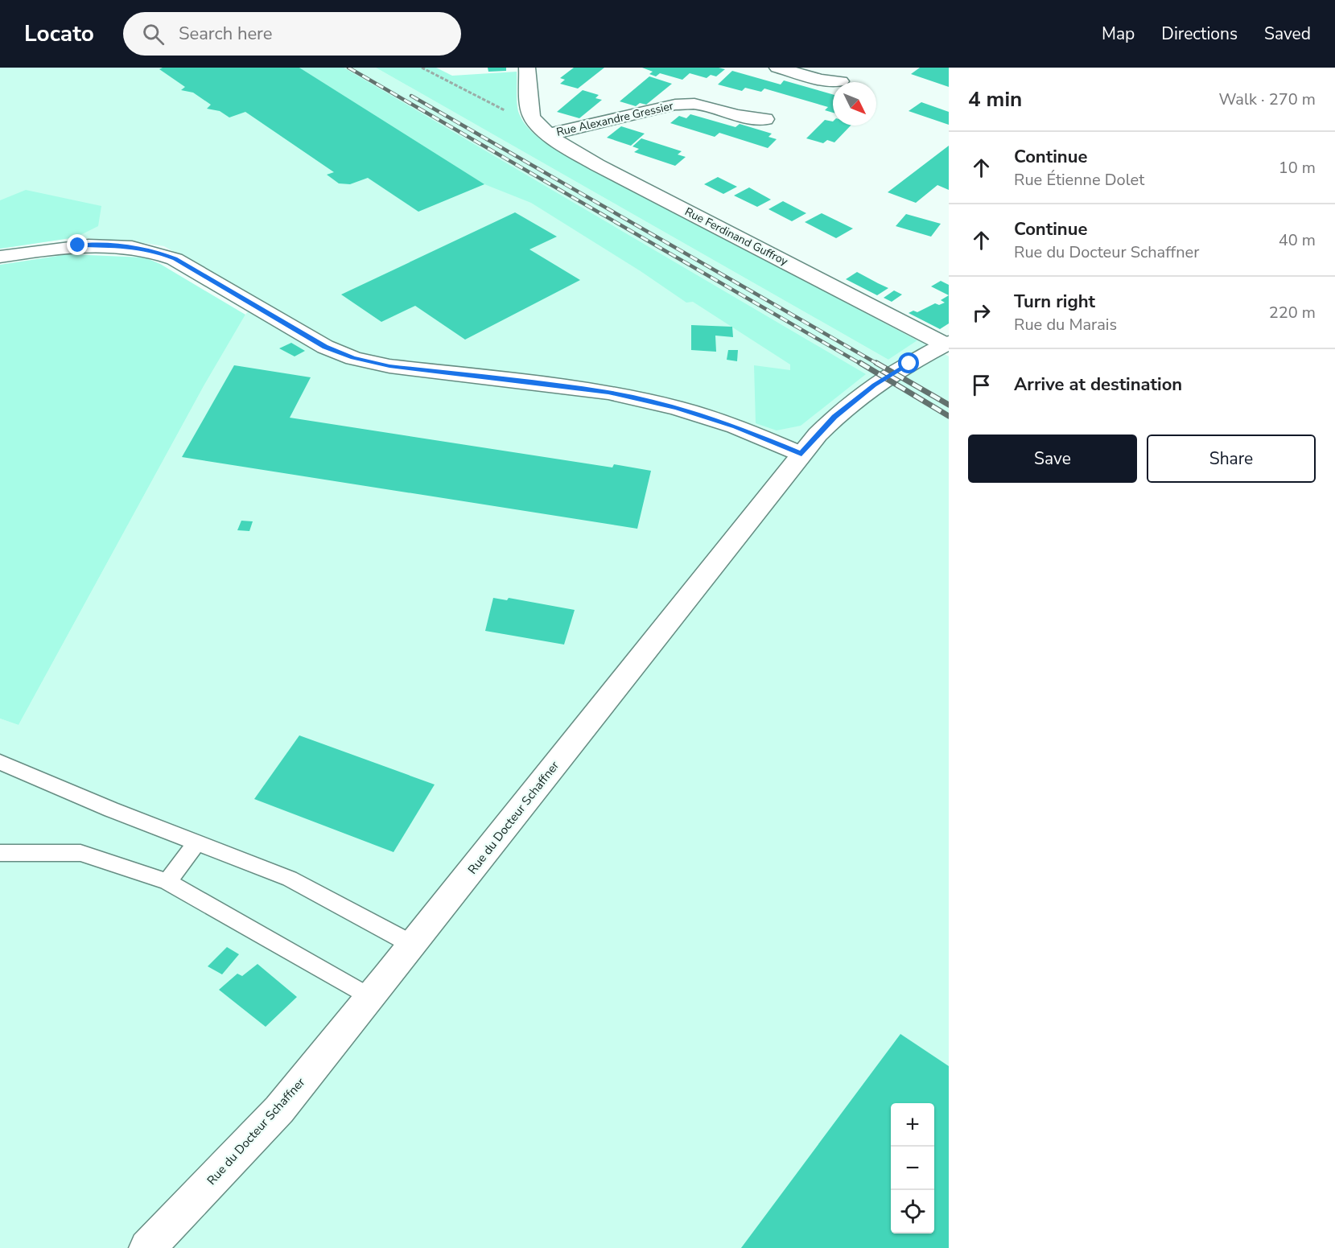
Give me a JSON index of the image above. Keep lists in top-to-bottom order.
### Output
{
  "streets": {
    "street": ["Rue Alexandre Gressier", "Rue Ferdinand Guffroy", "Rue du Docteur Schaffner"]
  },
  "crossings": [
    ["Rue Alexandre Gressier", "Rue Ferdinand Guffroy"],
    ["Rue Ferdinand Guffroy", "Rue du Docteur Schaffner"]
  ],
  "north": "bottom right",
  "page": {
    "header": "Locato",
    "search": "Search here",
    "nav": ["Map", "Directions", "Saved"],
    "heading": ["4 min", "Walk · 270 m"],
    "list": [
      ["Continue", "Rue Étienne Dolet", "10 m"],
      ["Continue", "Rue du Docteur Schaffner", "40 m"],
      ["Turn right", "Rue du Marais", "220 m"],
      "Arrive at destination"
    ],
    "buttons": ["Save", "Share"],
    "map_buttons": ["+", "−"]
  }
}
